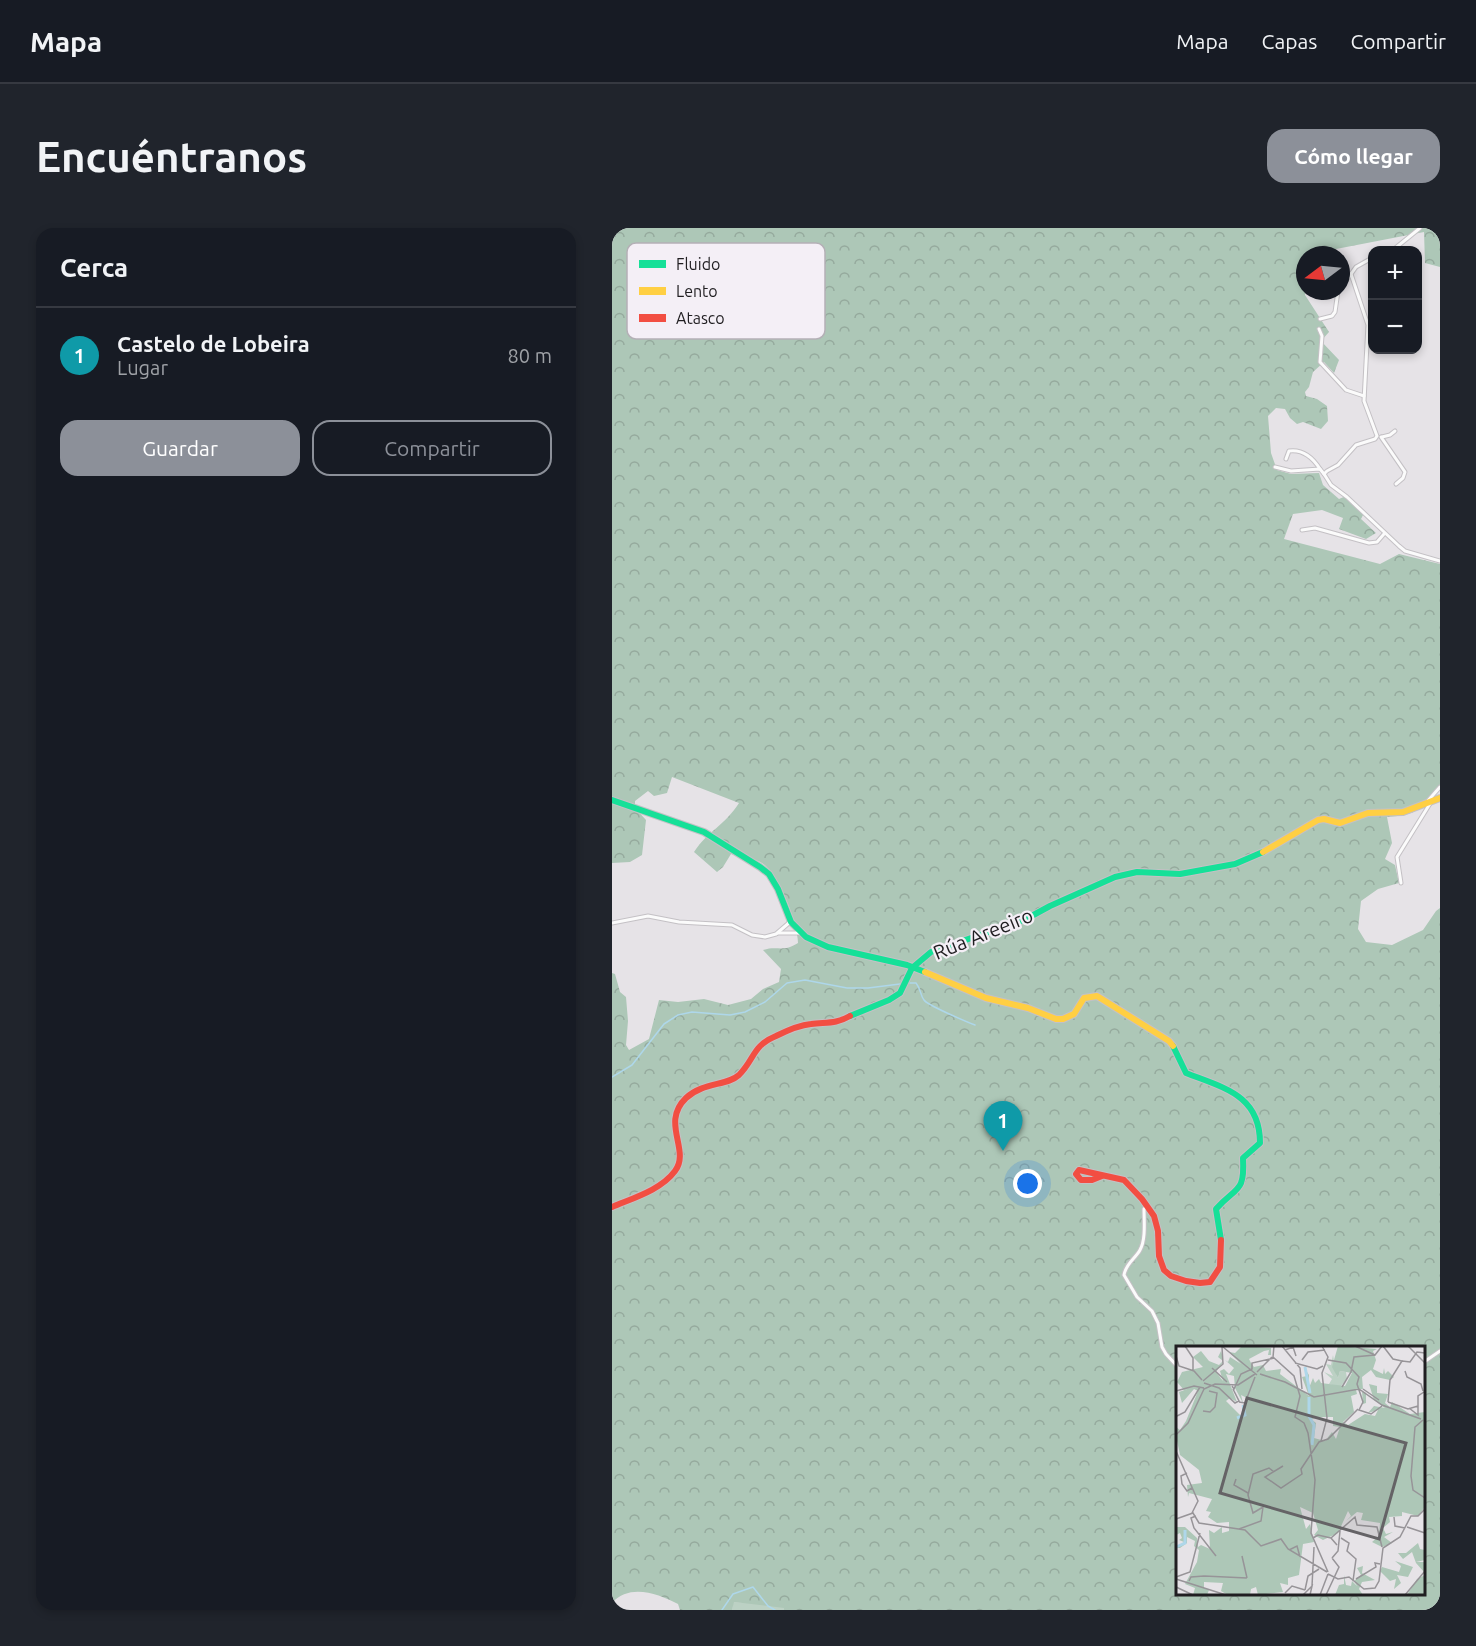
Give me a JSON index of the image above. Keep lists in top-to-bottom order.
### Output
{
  "streets": {
    "street": ["Rúa Areeiro"]
  },
  "legend": ["Fluido", "Lento", "Atasco"],
  "north": "left",
  "page": {
    "header": "Mapa",
    "nav": ["Mapa", "Capas", "Compartir"],
    "buttons": [
      "Cómo llegar",
      ["Guardar", "Compartir"]
    ],
    "title": "Encuéntranos",
    "heading": "Cerca",
    "map_buttons": ["+", "−"],
    "list": [
      {
        "mark": "1",
        "name": "Castelo de Lobeira",
        "note": "Lugar",
        "value": "80 m"
      }
    ],
    "pins": "1"
  }
}
